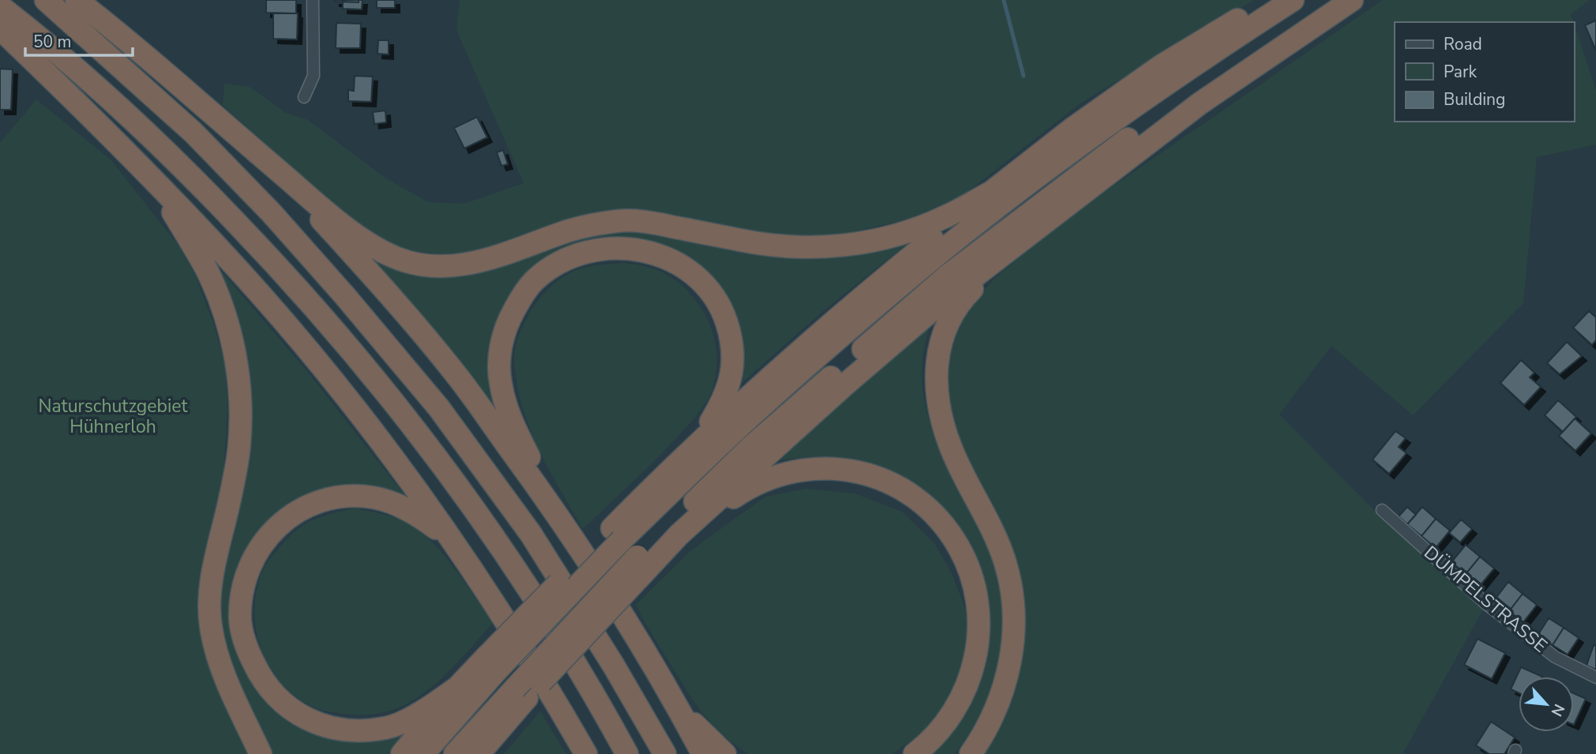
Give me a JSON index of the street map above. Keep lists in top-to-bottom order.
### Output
{
  "streets": {
    "street": ["DÜMPELSTRASSE"]
  },
  "parks": ["Naturschutzgebiet Hühnerloh"],
  "legend": ["Road", "Park", "Building"],
  "scale_bar": "50 m",
  "north": "bottom right"
}
